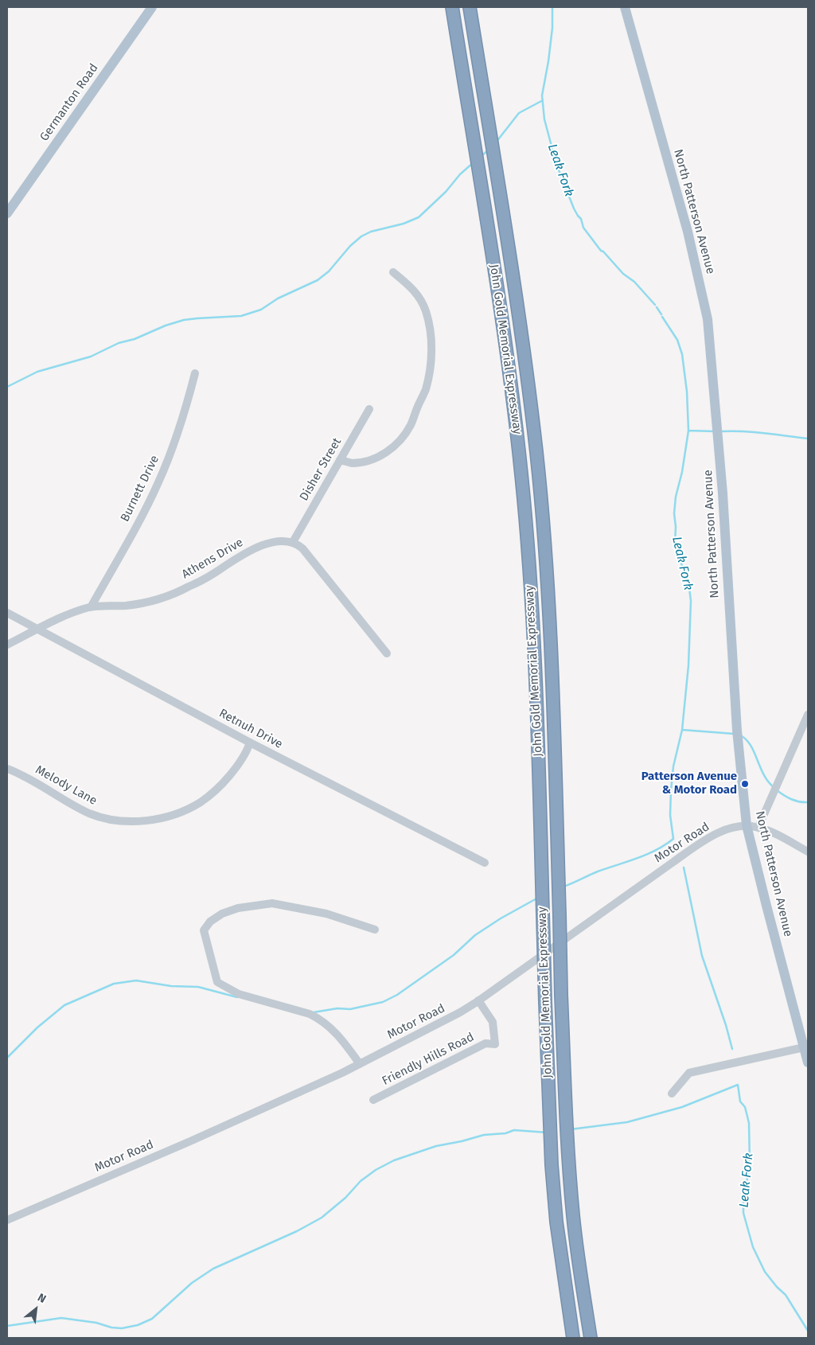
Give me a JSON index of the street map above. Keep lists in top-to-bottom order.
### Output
{
  "streets": {
    "highway": ["John Gold Memorial Expressway"],
    "main road": ["Germanton Road", "North Patterson Avenue"],
    "street": [
      "Disher Street",
      "Burnett Drive",
      "Athens Drive",
      "Retnuh Drive",
      "Melody Lane",
      "Motor Road",
      "Friendly Hills Road"
    ]
  },
  "crossings": [
    ["North Patterson Avenue", "Motor Road"],
    ["Disher Street", "Athens Drive"],
    ["Burnett Drive", "Athens Drive"],
    ["Athens Drive", "Retnuh Drive"],
    ["Retnuh Drive", "Melody Lane"],
    ["Motor Road", "Friendly Hills Road"]
  ],
  "water": ["Leak Fork"],
  "places": ["Patterson Avenue & Motor Road"],
  "north": "top right"
}
